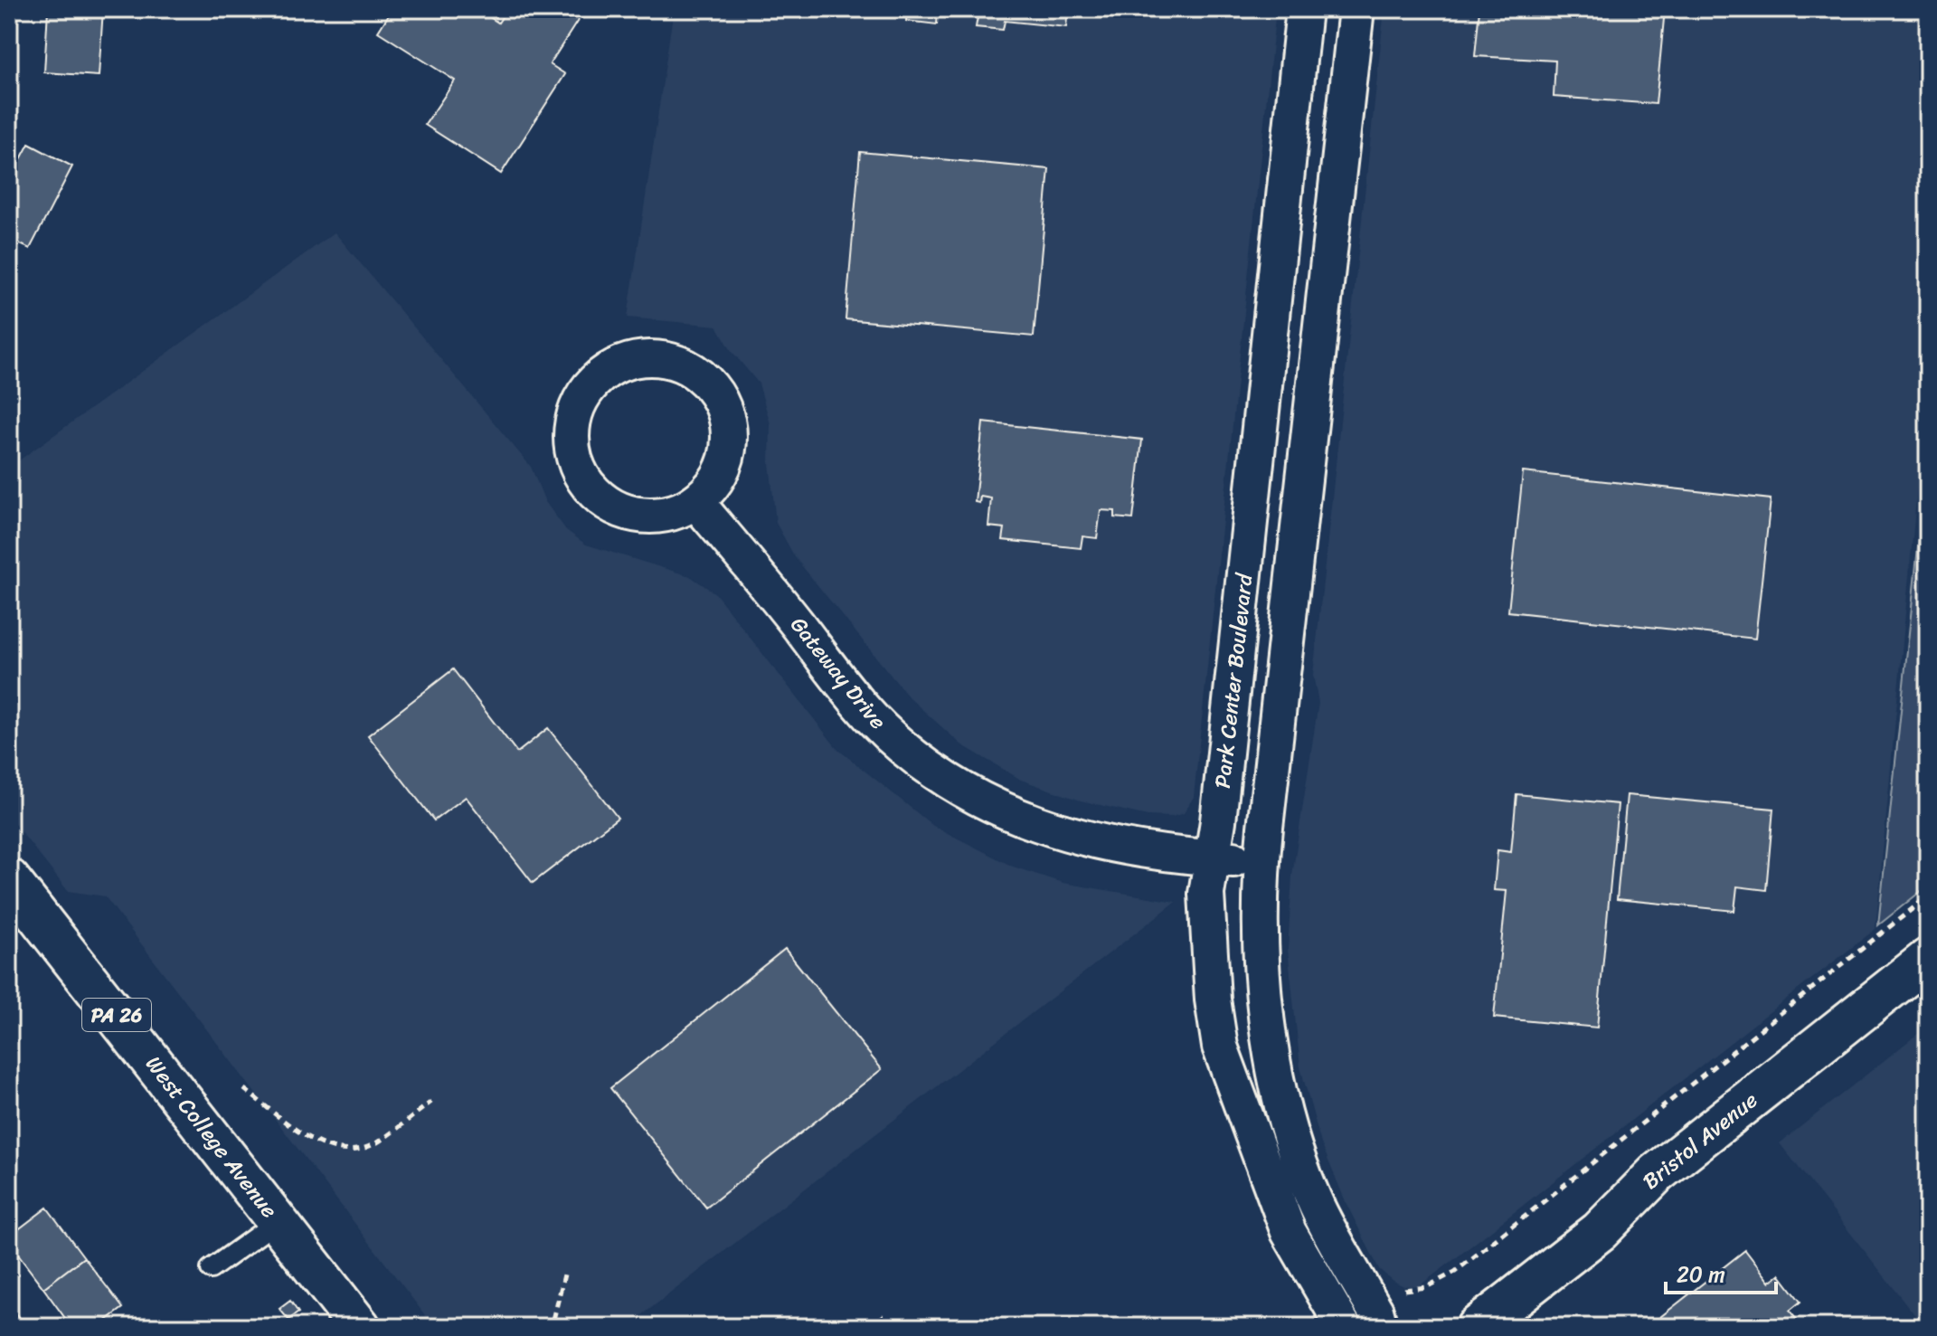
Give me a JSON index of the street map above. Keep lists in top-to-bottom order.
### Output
{
  "streets": {
    "street": [
      "Gateway Drive",
      "Park Center Boulevard",
      "PA 26",
      "West College Avenue",
      "Bristol Avenue"
    ]
  },
  "crossings": [
    ["Gateway Drive", "Park Center Boulevard"]
  ],
  "scale_bar": "20 m"
}
